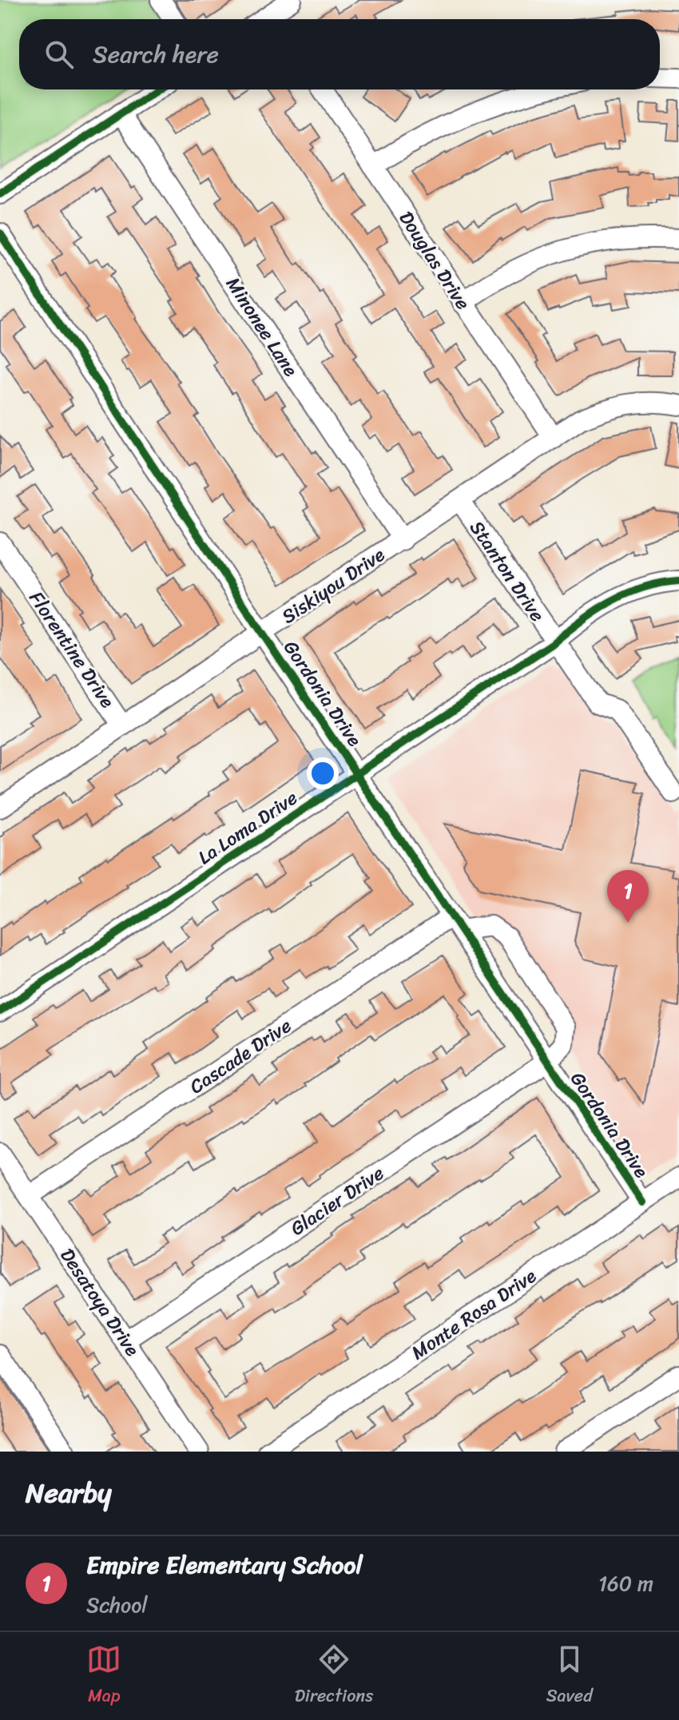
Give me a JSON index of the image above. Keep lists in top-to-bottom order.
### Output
{
  "streets": {
    "street": [
      "Douglas Drive",
      "Minonee Lane",
      "Stanton Drive",
      "Siskiyou Drive",
      "Florentine Drive",
      "Gordonia Drive",
      "La Loma Drive",
      "Cascade Drive",
      "Glacier Drive",
      "Desatoya Drive",
      "Monte Rosa Drive"
    ]
  },
  "crossings": [
    ["Douglas Drive", "Siskiyou Drive"],
    ["Minonee Lane", "Siskiyou Drive"],
    ["Stanton Drive", "Siskiyou Drive"],
    ["Stanton Drive", "La Loma Drive"],
    ["Siskiyou Drive", "Florentine Drive"],
    ["Siskiyou Drive", "Gordonia Drive"],
    ["Gordonia Drive", "La Loma Drive"],
    ["Gordonia Drive", "Cascade Drive"],
    ["Gordonia Drive", "Glacier Drive"],
    ["Gordonia Drive", "Monte Rosa Drive"],
    ["Cascade Drive", "Desatoya Drive"],
    ["Glacier Drive", "Desatoya Drive"]
  ],
  "page": {
    "search": "Search here",
    "pins": "1",
    "heading": "Nearby",
    "list": [
      {
        "mark": "1",
        "name": "Empire Elementary School",
        "note": "School",
        "value": "160 m"
      }
    ],
    "nav": ["Map", "Directions", "Saved"]
  }
}
